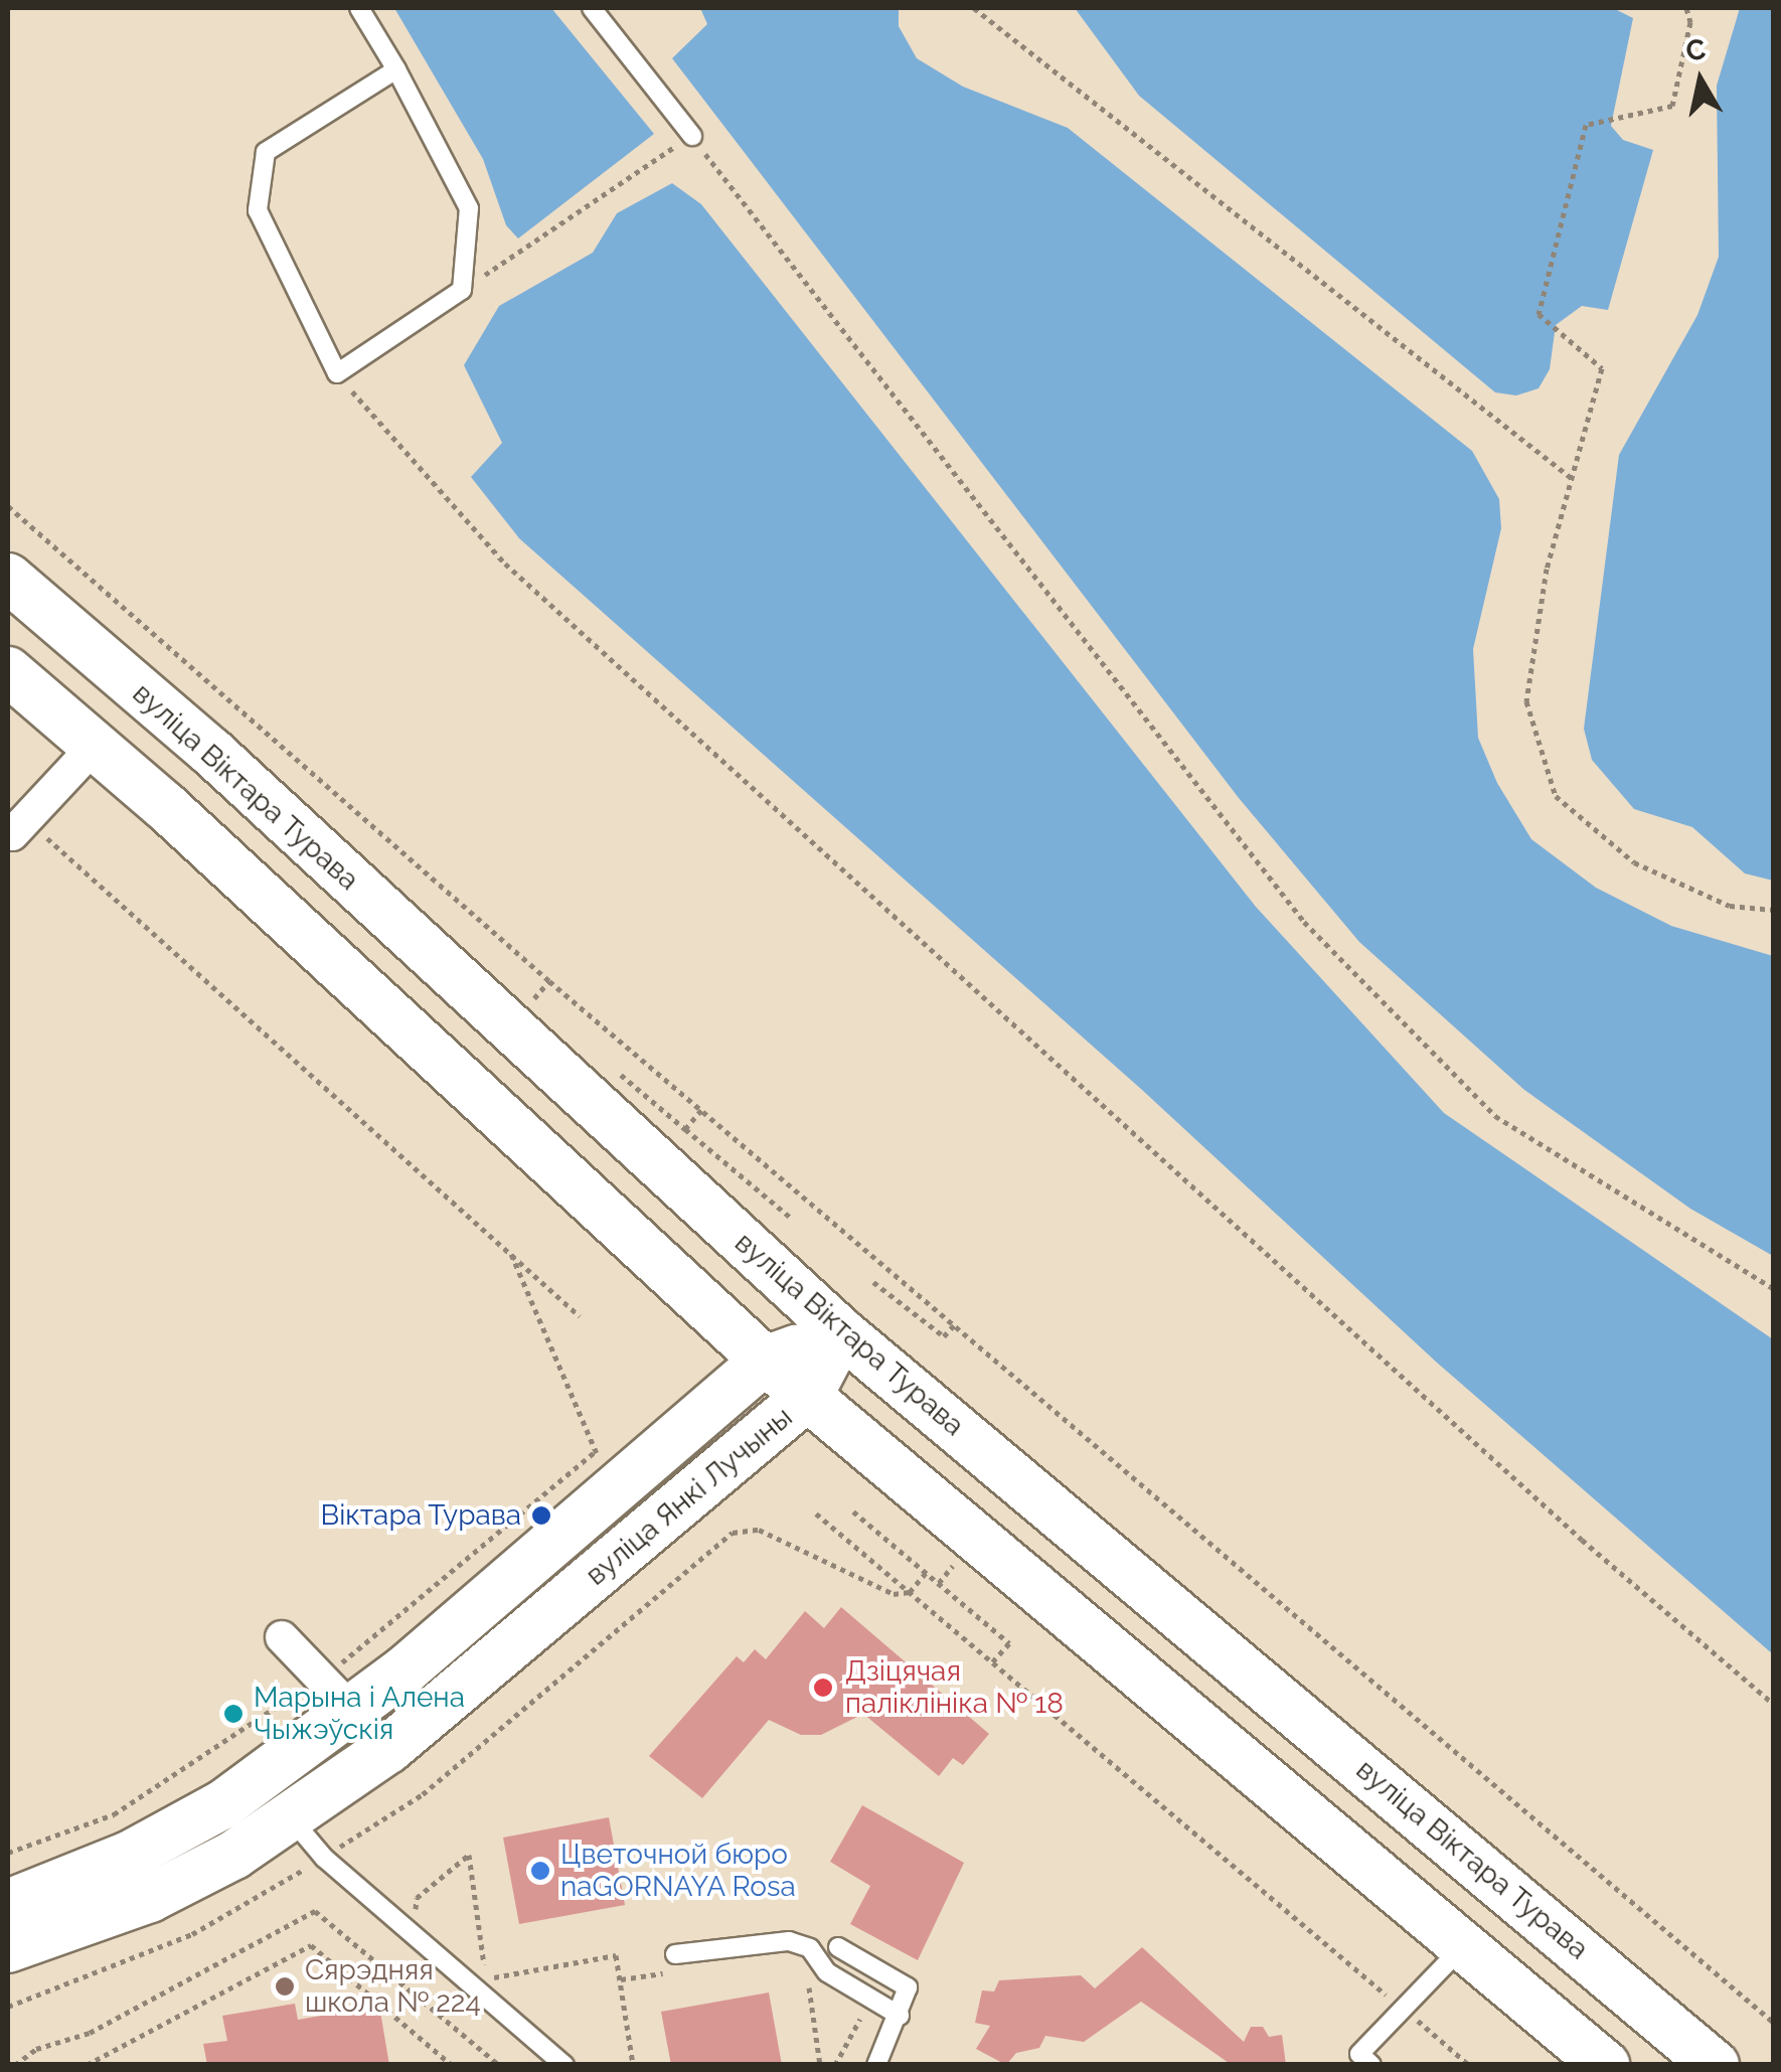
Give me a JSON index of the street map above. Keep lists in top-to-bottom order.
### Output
{
  "streets": {
    "main road": ["вуліца Віктара Турава", "вуліца Янкі Лучыны"]
  },
  "crossings": [
    ["вуліца Віктара Турава", "вуліца Янкі Лучыны"]
  ],
  "places": [
    "Віктара Турава",
    "Дзіцячая паліклініка № 18",
    "Марына і Алена Чыжэўскія",
    "Цветочной бюро naGORNAYA Rosa",
    "Сярэдняя школа № 224"
  ],
  "north": "top"
}
